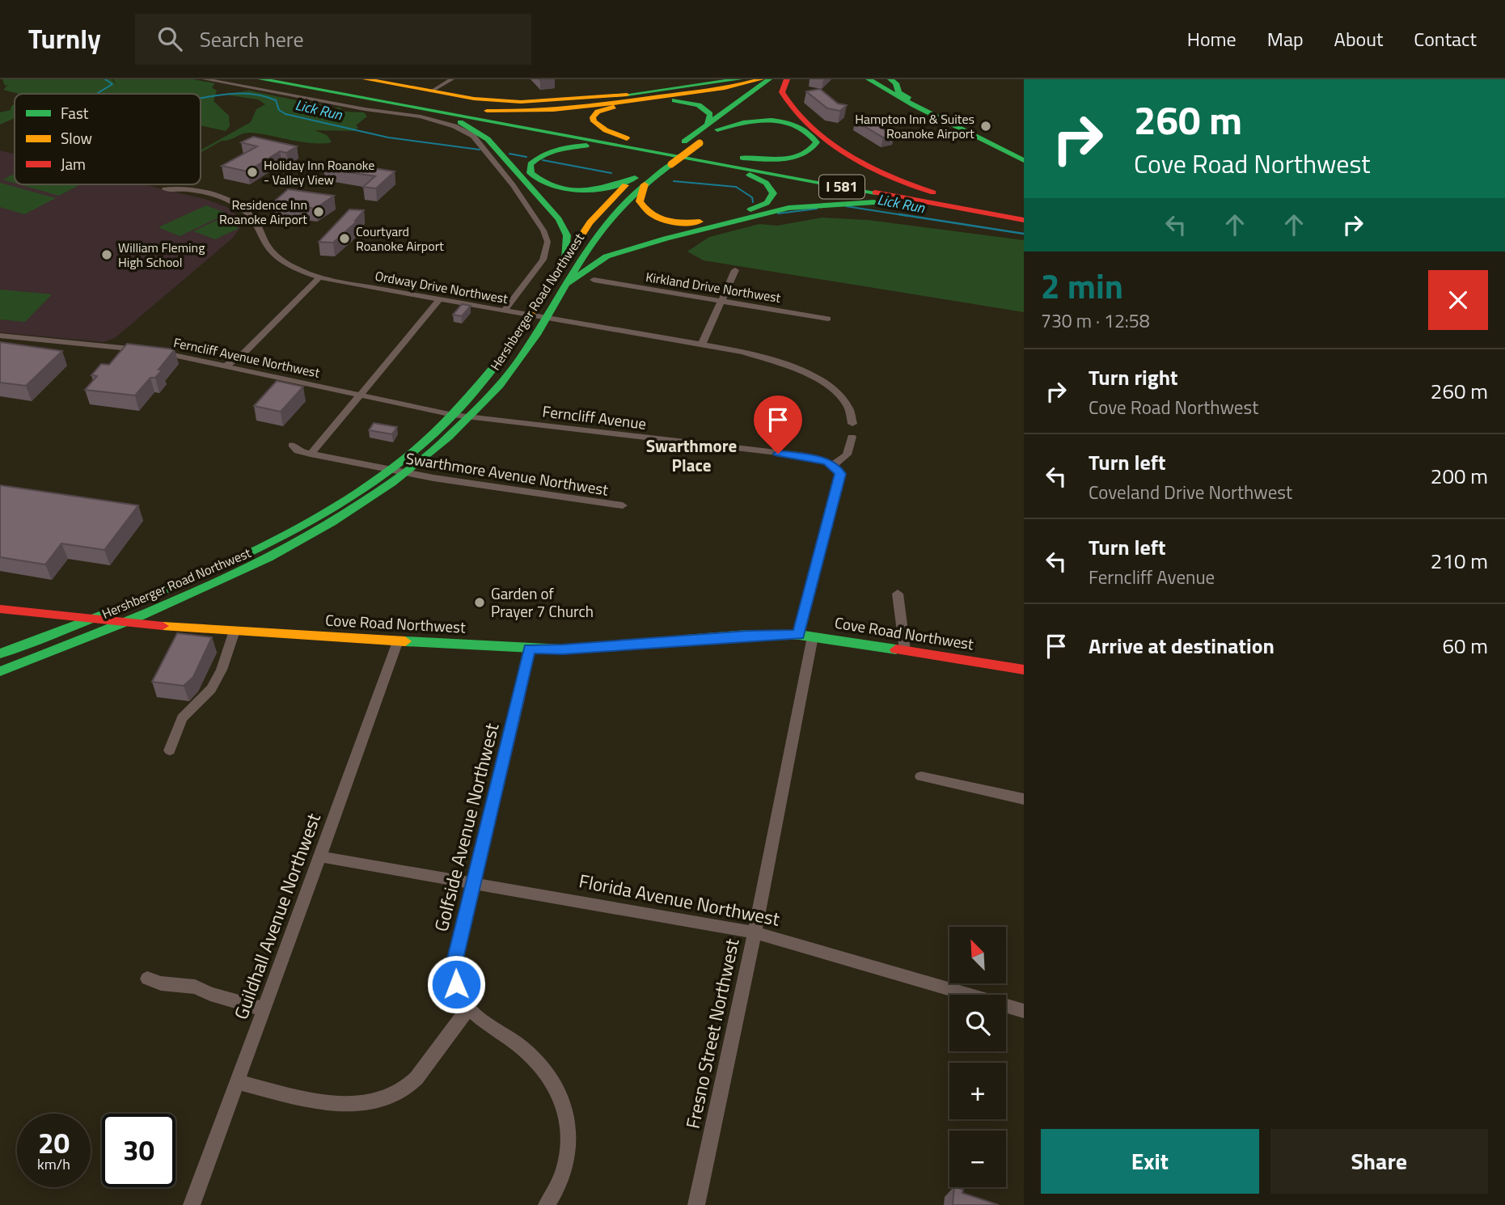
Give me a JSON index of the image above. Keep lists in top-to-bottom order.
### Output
{
  "streets": {
    "main road": ["I 581", "Hershberger Road Northwest", "Cove Road Northwest"],
    "street": [
      "Ordway Drive Northwest",
      "Kirkland Drive Northwest",
      "Ferncliff Avenue Northwest",
      "Ferncliff Avenue",
      "Swarthmore Avenue Northwest",
      "Golfside Avenue Northwest",
      "Florida Avenue Northwest",
      "Guildhall Avenue Northwest",
      "Fresno Street Northwest"
    ]
  },
  "crossings": [
    ["Ordway Drive Northwest", "Hershberger Road Northwest"],
    ["Hershberger Road Northwest", "Ferncliff Avenue Northwest"],
    ["Hershberger Road Northwest", "Swarthmore Avenue Northwest"],
    ["Hershberger Road Northwest", "Cove Road Northwest"],
    ["Ferncliff Avenue Northwest", "Ferncliff Avenue"],
    ["Ferncliff Avenue", "Fresno Street Northwest"],
    ["Cove Road Northwest", "Golfside Avenue Northwest"],
    ["Cove Road Northwest", "Guildhall Avenue Northwest"],
    ["Cove Road Northwest", "Fresno Street Northwest"],
    ["Golfside Avenue Northwest", "Florida Avenue Northwest"],
    ["Florida Avenue Northwest", "Guildhall Avenue Northwest"],
    ["Florida Avenue Northwest", "Fresno Street Northwest"]
  ],
  "districts": ["Swarthmore Place"],
  "water": ["Lick Run"],
  "places": [
    "Hampton Inn & Suites Roanoke Airport",
    "Holiday Inn Roanoke - Valley View",
    "Residence Inn Roanoke Airport",
    "Courtyard Roanoke Airport",
    "William Fleming High School",
    "Garden of Prayer 7 Church"
  ],
  "legend": ["Fast", "Slow", "Jam"],
  "north": "top left",
  "page": {
    "header": "Turnly",
    "search": "Search here",
    "nav": [
      "Home",
      "Map",
      "About",
      "Contact"
    ],
    "turn": ["260 m", "Cove Road Northwest"],
    "heading": ["2 min", "730 m · 12:58"],
    "list": [
      {
        "name": "Turn right",
        "note": "Cove Road Northwest",
        "value": "260 m"
      },
      {
        "name": "Turn left",
        "note": "Coveland Drive Northwest",
        "value": "200 m"
      },
      {
        "name": "Turn left",
        "note": "Ferncliff Avenue",
        "value": "210 m"
      },
      {
        "name": "Arrive at destination",
        "value": "60 m"
      }
    ],
    "map_buttons": ["+", "−"],
    "speed": "20 km/h",
    "limit": "30",
    "buttons": ["Exit", "Share"]
  }
}
